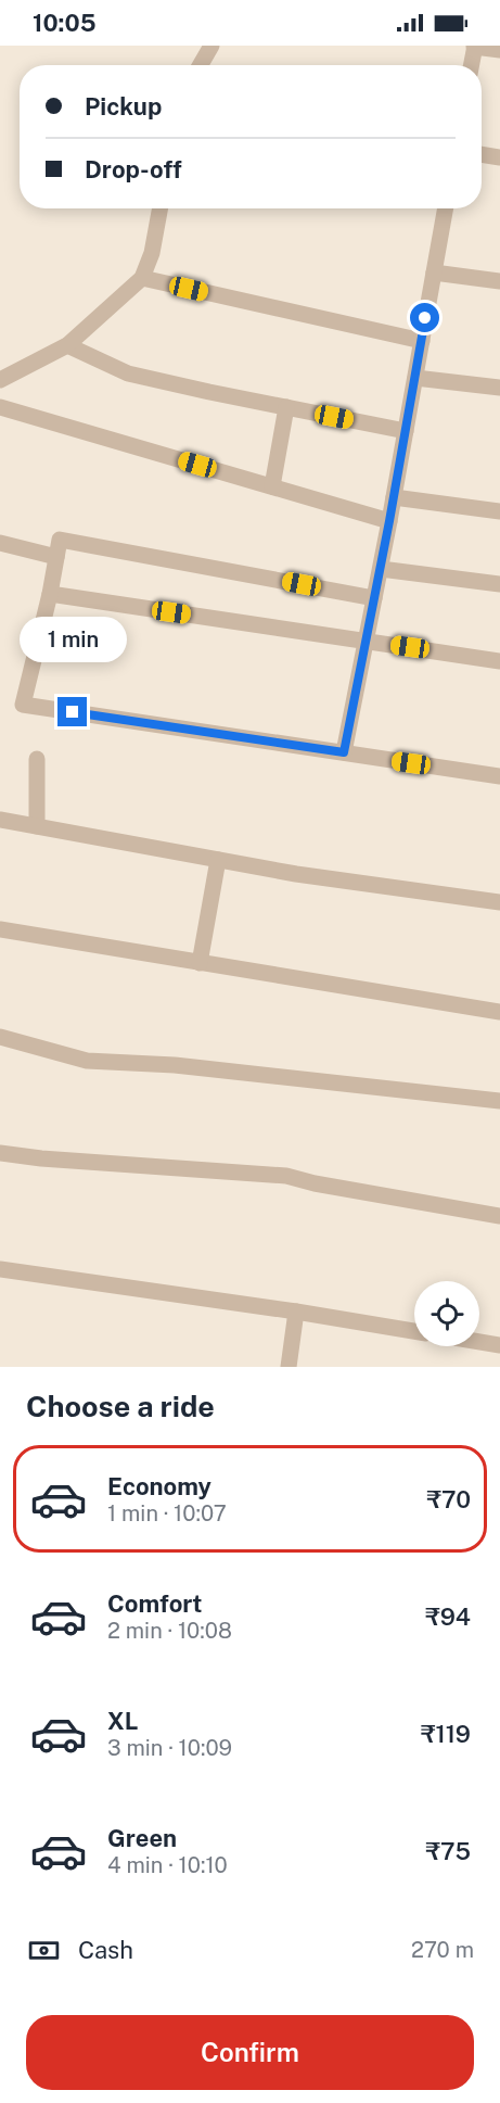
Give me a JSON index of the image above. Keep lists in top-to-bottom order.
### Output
{
  "page": {
    "status": "10:05",
    "banner": ["Pickup", "Drop-off"],
    "bubble": "1 min",
    "heading": "Choose a ride",
    "list": [
      {
        "name": "Economy",
        "note": "1 min · 10:07",
        "value": "₹70"
      },
      {
        "name": "Comfort",
        "note": "2 min · 10:08",
        "value": "₹94"
      },
      {
        "name": "XL",
        "note": "3 min · 10:09",
        "value": "₹119"
      },
      {
        "name": "Green",
        "note": "4 min · 10:10",
        "value": "₹75"
      }
    ],
    "pay": ["Cash", "270 m"],
    "buttons": "Confirm"
  }
}
